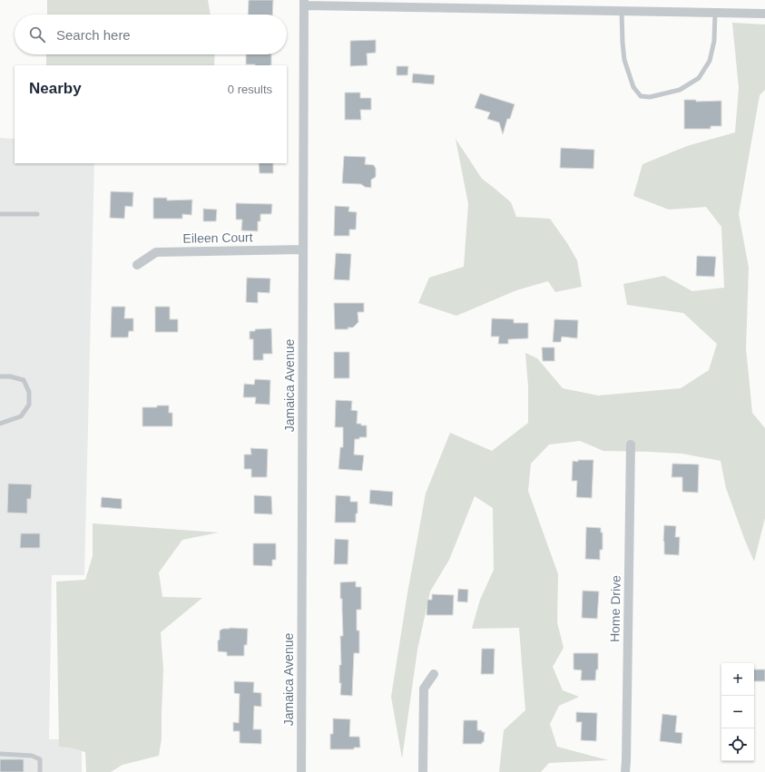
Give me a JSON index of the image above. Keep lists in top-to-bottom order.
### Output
{
  "streets": {
    "street": ["Eileen Court", "Jamaica Avenue", "Home Drive"]
  },
  "crossings": [
    ["Eileen Court", "Jamaica Avenue"]
  ],
  "page": {
    "search": "Search here",
    "heading": ["Nearby", "0 results"],
    "map_buttons": ["+", "−"]
  }
}
